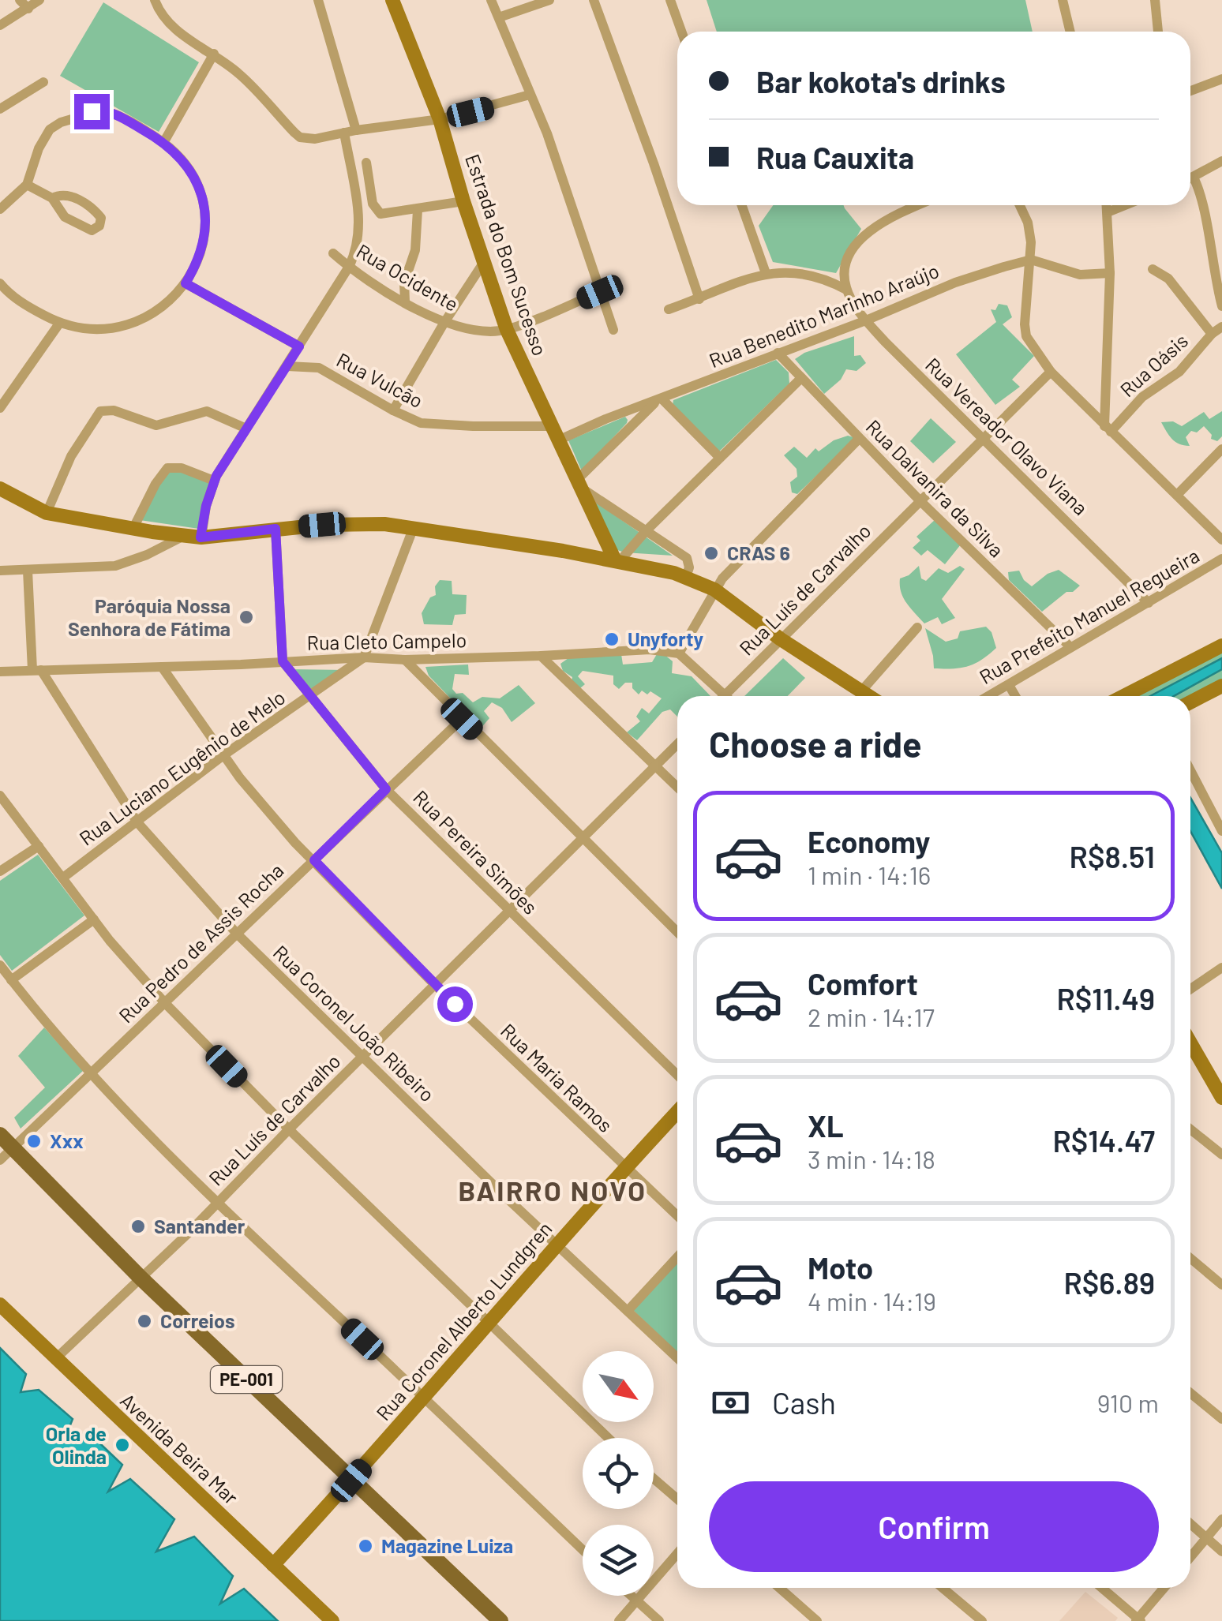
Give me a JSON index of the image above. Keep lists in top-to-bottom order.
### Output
{
  "streets": {
    "main road": [
      "Estrada do Bom Sucesso",
      "Rua Coronel Alberto Lundgren",
      "PE-001",
      "Avenida Beira Mar"
    ],
    "street": [
      "Rua Ocidente",
      "Rua Benedito Marinho Araújo",
      "Rua Oásis",
      "Rua Vulcão",
      "Rua Vereador Olavo Viana",
      "Rua Dalvanira da Silva",
      "Rua Luís de Carvalho",
      "Rua Prefeito Manuel Regueira",
      "Rua Cleto Campelo",
      "Rua Luciano Eugênio de Melo",
      "Rua Pereira Simões",
      "Rua Pedro de Assis Rocha",
      "Rua Coronel João Ribeiro",
      "Rua Maria Ramos"
    ]
  },
  "crossings": [
    ["Estrada do Bom Sucesso", "Rua Ocidente"],
    ["Estrada do Bom Sucesso", "Rua Benedito Marinho Araújo"],
    ["Estrada do Bom Sucesso", "Rua Vulcão"],
    ["Rua Benedito Marinho Araújo", "Rua Vulcão"],
    ["Rua Benedito Marinho Araújo", "Rua Vereador Olavo Viana"],
    ["Rua Benedito Marinho Araújo", "Rua Dalvanira da Silva"],
    ["Rua Vereador Olavo Viana", "Rua Luís de Carvalho"],
    ["Rua Vereador Olavo Viana", "Rua Prefeito Manuel Regueira"],
    ["Rua Dalvanira da Silva", "Rua Luís de Carvalho"],
    ["Rua Dalvanira da Silva", "Rua Prefeito Manuel Regueira"],
    ["Rua Luís de Carvalho", "Rua Pereira Simões"],
    ["Rua Luís de Carvalho", "Rua Coronel João Ribeiro"],
    ["Rua Luís de Carvalho", "Rua Maria Ramos"],
    ["Rua Luís de Carvalho", "PE-001"],
    ["Rua Luís de Carvalho", "Avenida Beira Mar"],
    ["Rua Cleto Campelo", "Rua Luciano Eugênio de Melo"],
    ["Rua Cleto Campelo", "Rua Pereira Simões"],
    ["Rua Cleto Campelo", "Rua Coronel João Ribeiro"],
    ["Rua Cleto Campelo", "Rua Maria Ramos"],
    ["Rua Luciano Eugênio de Melo", "Rua Pereira Simões"],
    ["Rua Luciano Eugênio de Melo", "Rua Coronel João Ribeiro"],
    ["Rua Luciano Eugênio de Melo", "Rua Maria Ramos"],
    ["Rua Pereira Simões", "Rua Pedro de Assis Rocha"],
    ["Rua Pedro de Assis Rocha", "Rua Coronel João Ribeiro"],
    ["Rua Pedro de Assis Rocha", "Rua Maria Ramos"],
    ["Rua Pedro de Assis Rocha", "PE-001"],
    ["Rua Coronel João Ribeiro", "Rua Coronel Alberto Lundgren"],
    ["Rua Maria Ramos", "Rua Coronel Alberto Lundgren"],
    ["Rua Coronel Alberto Lundgren", "PE-001"],
    ["Rua Coronel Alberto Lundgren", "Avenida Beira Mar"]
  ],
  "districts": ["BAIRRO NOVO"],
  "places": [
    "CRAS 6",
    "Paróquia Nossa Senhora de Fátima",
    "Unyforty",
    "Xxx",
    "Santander",
    "Correios",
    "Orla de Olinda",
    "Magazine Luiza"
  ],
  "north": "bottom right",
  "page": {
    "banner": ["Bar kokota's drinks", "Rua Cauxita"],
    "heading": "Choose a ride",
    "list": [
      {
        "name": "Economy",
        "note": "1 min · 14:16",
        "value": "R$8.51"
      },
      {
        "name": "Comfort",
        "note": "2 min · 14:17",
        "value": "R$11.49"
      },
      {
        "name": "XL",
        "note": "3 min · 14:18",
        "value": "R$14.47"
      },
      {
        "name": "Moto",
        "note": "4 min · 14:19",
        "value": "R$6.89"
      }
    ],
    "pay": ["Cash", "910 m"],
    "buttons": "Confirm"
  }
}
